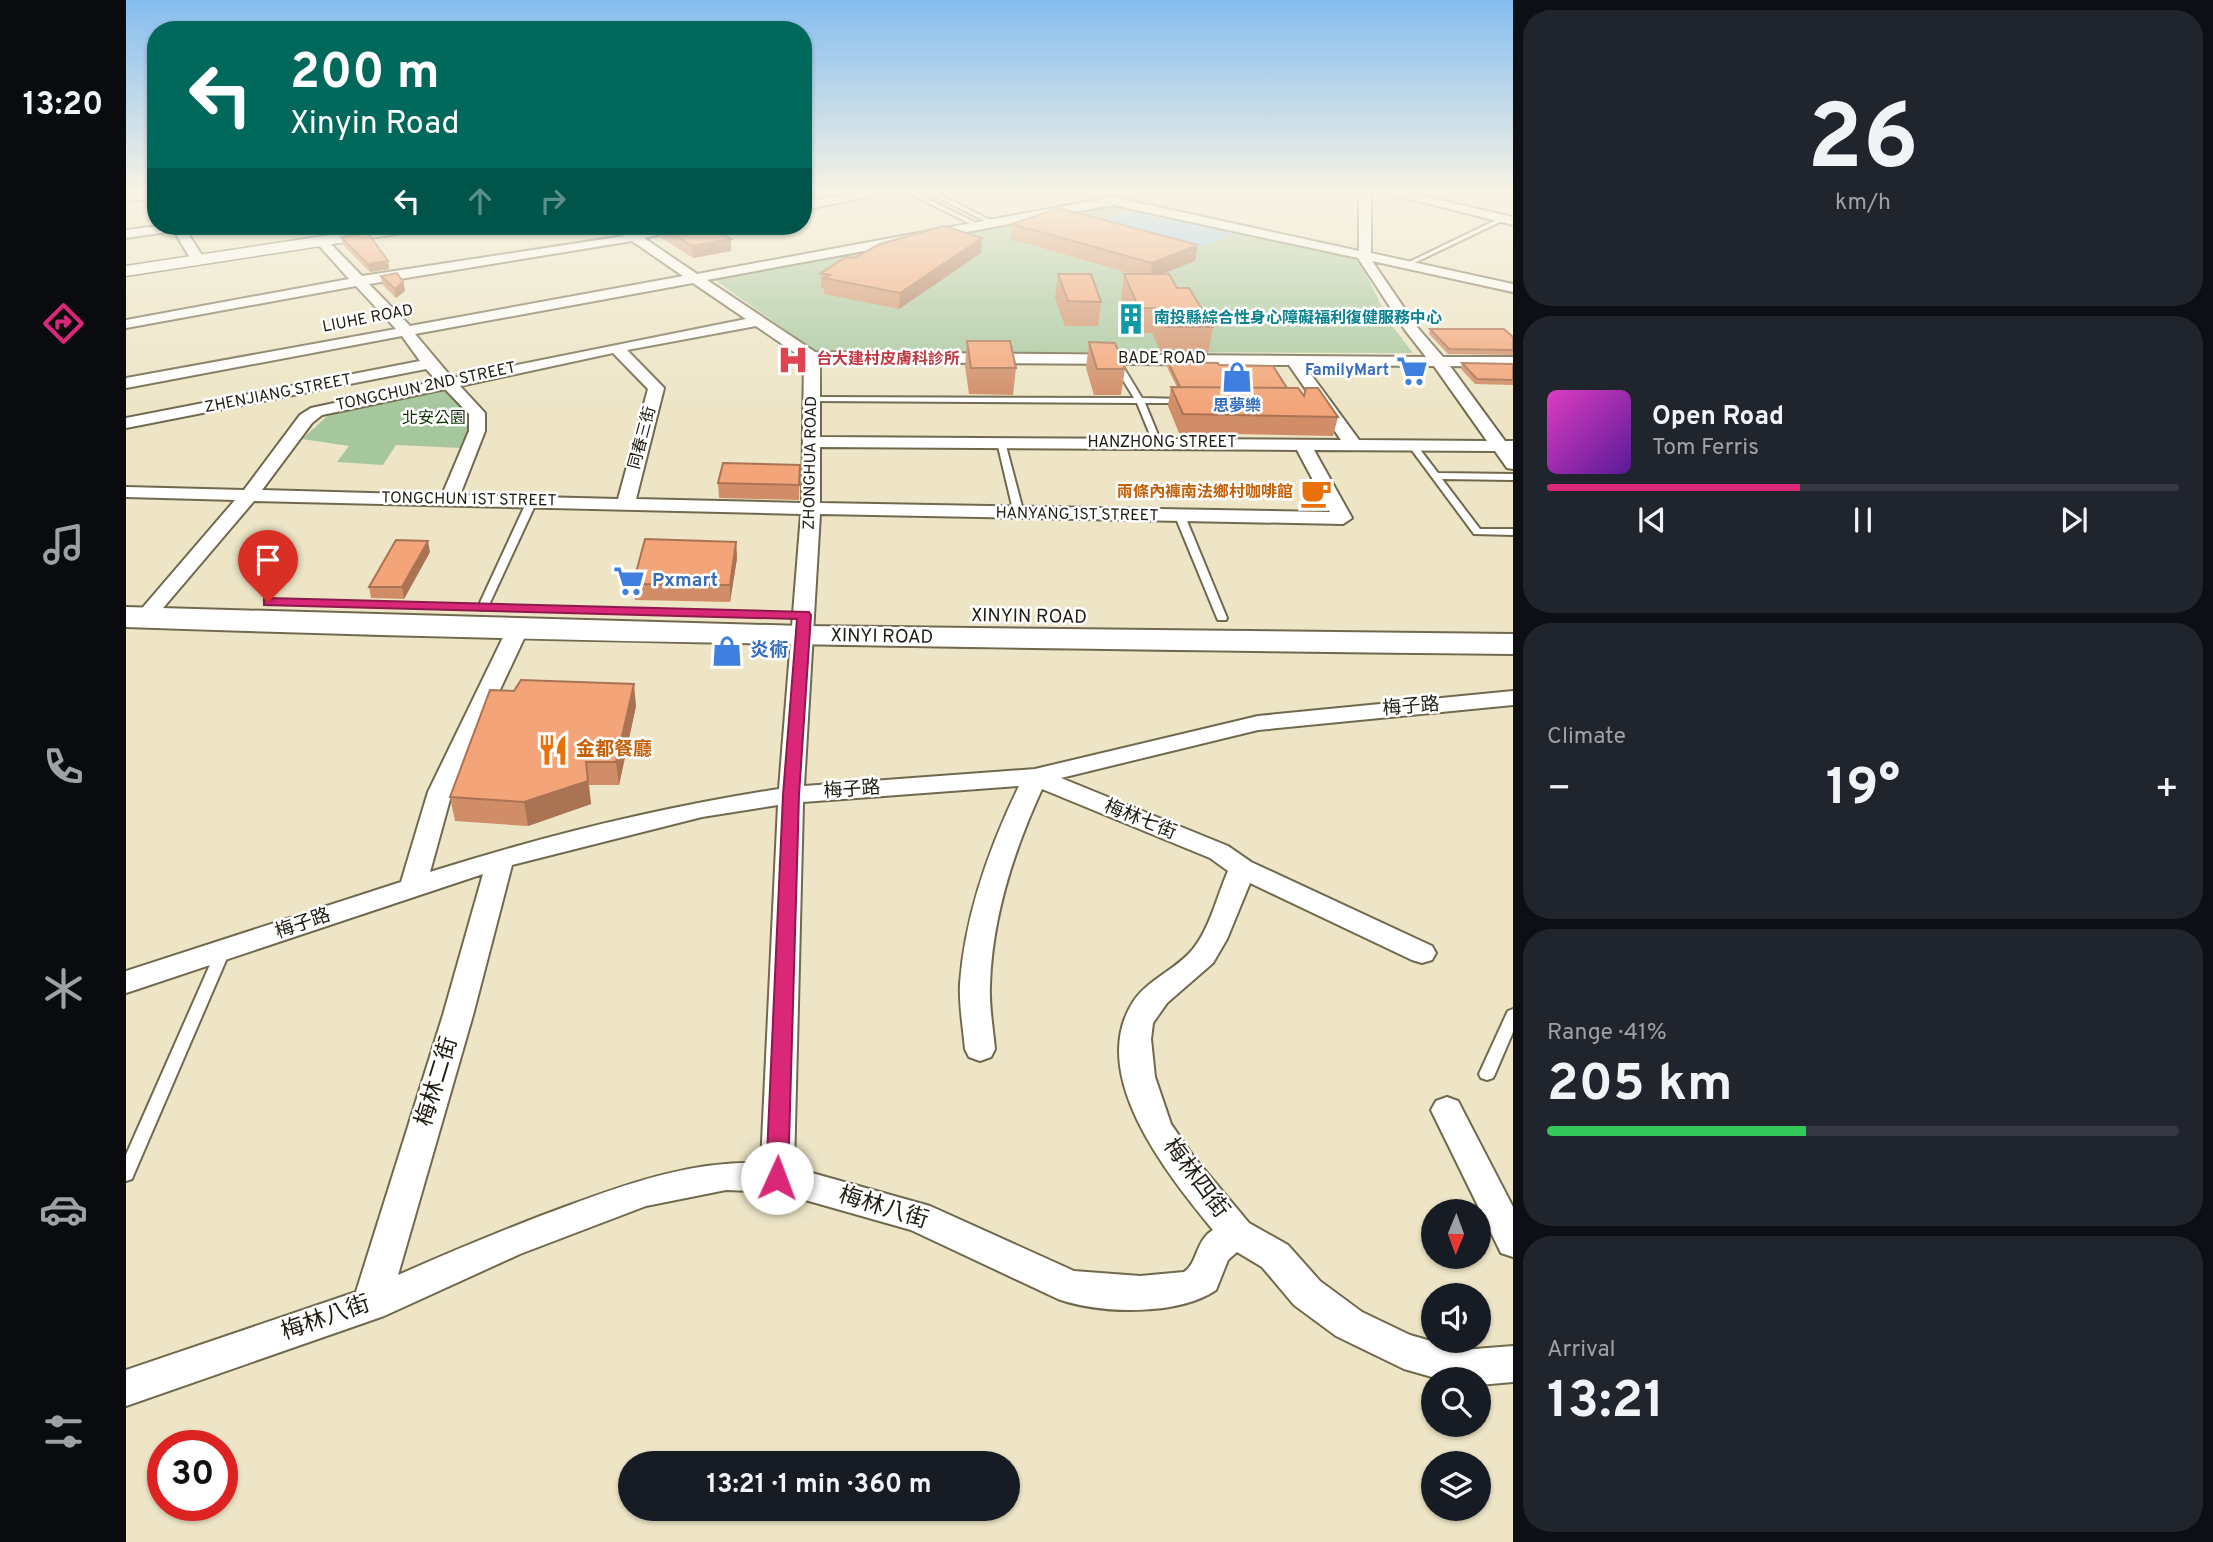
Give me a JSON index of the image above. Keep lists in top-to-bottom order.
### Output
{
  "streets": {
    "main road": ["XINYIN ROAD", "XINYI ROAD"],
    "street": [
      "LIUHE ROAD",
      "BADE ROAD",
      "TONGCHUN 2ND STREET",
      "ZHENJIANG STREET",
      "同春三街",
      "HANZHONG STREET",
      "ZHONGHUA ROAD",
      "TONGCHUN 1ST STREET",
      "HANYANG 1ST STREET",
      "梅子路",
      "梅林七街",
      "梅林二街",
      "梅林四街",
      "梅林八街"
    ]
  },
  "crossings": [
    ["BADE ROAD", "ZHONGHUA ROAD"],
    ["TONGCHUN 2ND STREET", "同春三街"],
    ["TONGCHUN 2ND STREET", "TONGCHUN 1ST STREET"],
    ["TONGCHUN 2ND STREET", "XINYIN ROAD"],
    ["TONGCHUN 2ND STREET", "XINYI ROAD"],
    ["同春三街", "TONGCHUN 1ST STREET"],
    ["HANZHONG STREET", "ZHONGHUA ROAD"],
    ["HANZHONG STREET", "HANYANG 1ST STREET"],
    ["ZHONGHUA ROAD", "TONGCHUN 1ST STREET"],
    ["ZHONGHUA ROAD", "HANYANG 1ST STREET"],
    ["ZHONGHUA ROAD", "XINYIN ROAD"],
    ["ZHONGHUA ROAD", "XINYI ROAD"],
    ["ZHONGHUA ROAD", "梅子路"],
    ["ZHONGHUA ROAD", "梅林八街"],
    ["TONGCHUN 1ST STREET", "HANYANG 1ST STREET"],
    ["XINYIN ROAD", "XINYI ROAD"],
    ["梅子路", "梅林七街"],
    ["梅子路", "梅林二街"],
    ["梅林七街", "梅林四街"],
    ["梅林二街", "梅林八街"],
    ["梅林四街", "梅林八街"]
  ],
  "parks": ["北安公園"],
  "places": {
    "building": ["南投縣綜合性身心障礙福利復健服務中心"],
    "hospital": ["台大建村皮膚科診所"],
    "supermarket": ["FamilyMart", "Pxmart"],
    "shop": ["思夢樂", "炎術"],
    "cafe": ["兩條內褲南法鄉村咖啡館"],
    "restaurant": ["金都餐廳"]
  },
  "north": "bottom",
  "page": {
    "tabs": "13:20",
    "tile": [
      ["26", "km/h"],
      "Climate",
      ["Range · 41%", "205 km"],
      ["Arrival", "13:21"]
    ],
    "turn": ["200 m", "Xinyin Road"],
    "song": ["Open Road", "Tom Ferris"],
    "heat": ["−", "19°", "+"],
    "limit": "30",
    "trip": "13:21 · 1 min · 360 m"
  }
}
